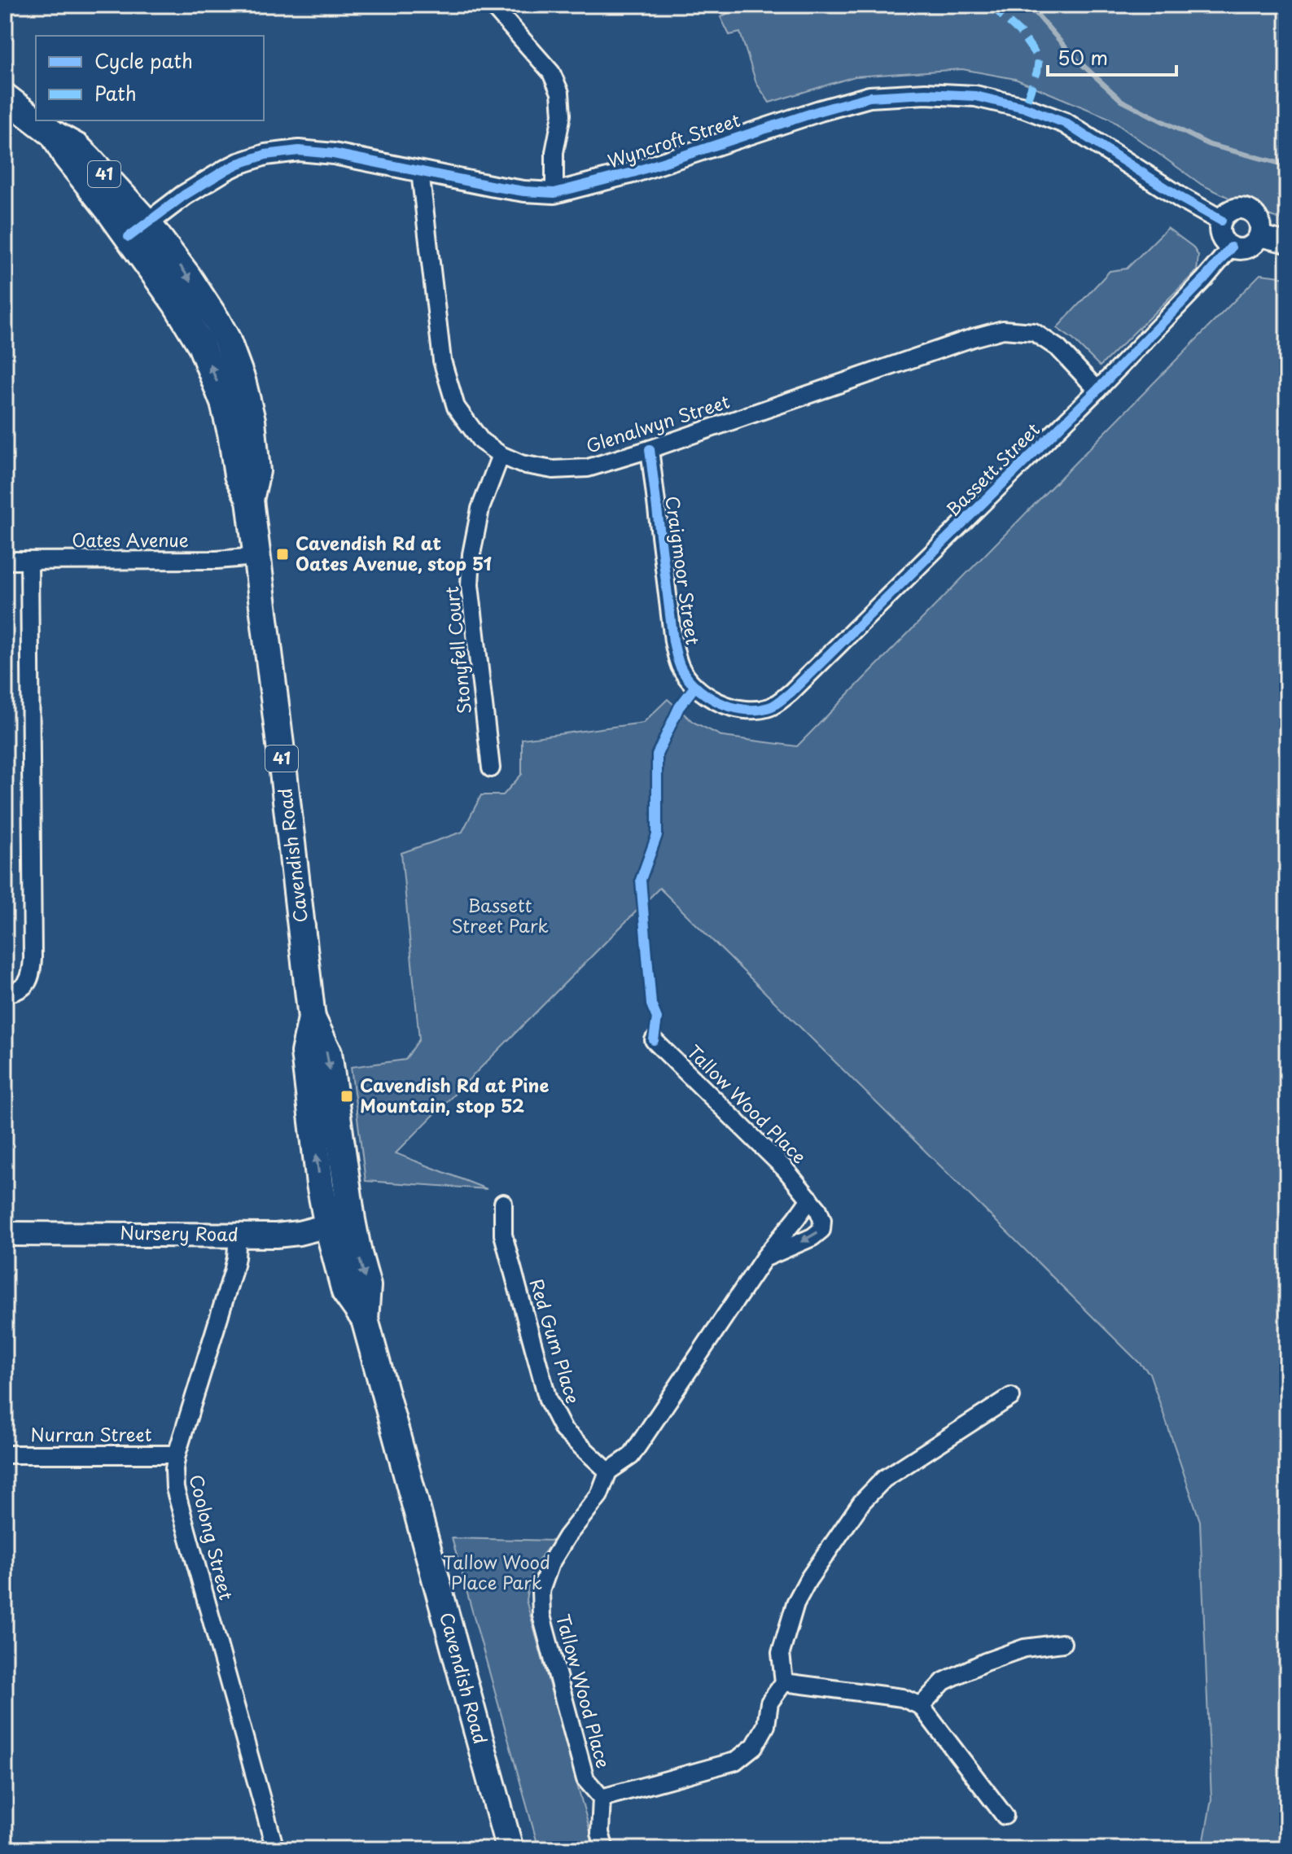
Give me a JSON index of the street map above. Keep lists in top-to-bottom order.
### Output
{
  "streets": {
    "main road": ["41", "Cavendish Road", "Nursery Road"],
    "street": [
      "Wyncroft Street",
      "Glenalwyn Street",
      "Bassett Street",
      "Oates Avenue",
      "Craigmoor Street",
      "Stonyfell Court",
      "Tallow Wood Place",
      "Red Gum Place",
      "Nurran Street",
      "Coolong Street"
    ]
  },
  "crossings": [
    ["Wyncroft Street", "Glenalwyn Street"],
    ["Wyncroft Street", "Bassett Street"],
    ["Wyncroft Street", "Cavendish Road"],
    ["Glenalwyn Street", "Bassett Street"],
    ["Glenalwyn Street", "Craigmoor Street"],
    ["Glenalwyn Street", "Stonyfell Court"],
    ["Bassett Street", "Craigmoor Street"],
    ["Oates Avenue", "Cavendish Road"],
    ["Cavendish Road", "Nursery Road"],
    ["Tallow Wood Place", "Red Gum Place"],
    ["Nursery Road", "Coolong Street"],
    ["Nurran Street", "Coolong Street"]
  ],
  "parks": ["Bassett Street Park", "Tallow Wood Place Park"],
  "places": {
    "transit": ["Cavendish Rd at Oates Avenue, stop 51", "Cavendish Rd at Pine Mountain, stop 52"]
  },
  "legend": ["Cycle path", "Path"],
  "scale_bar": "50 m"
}
